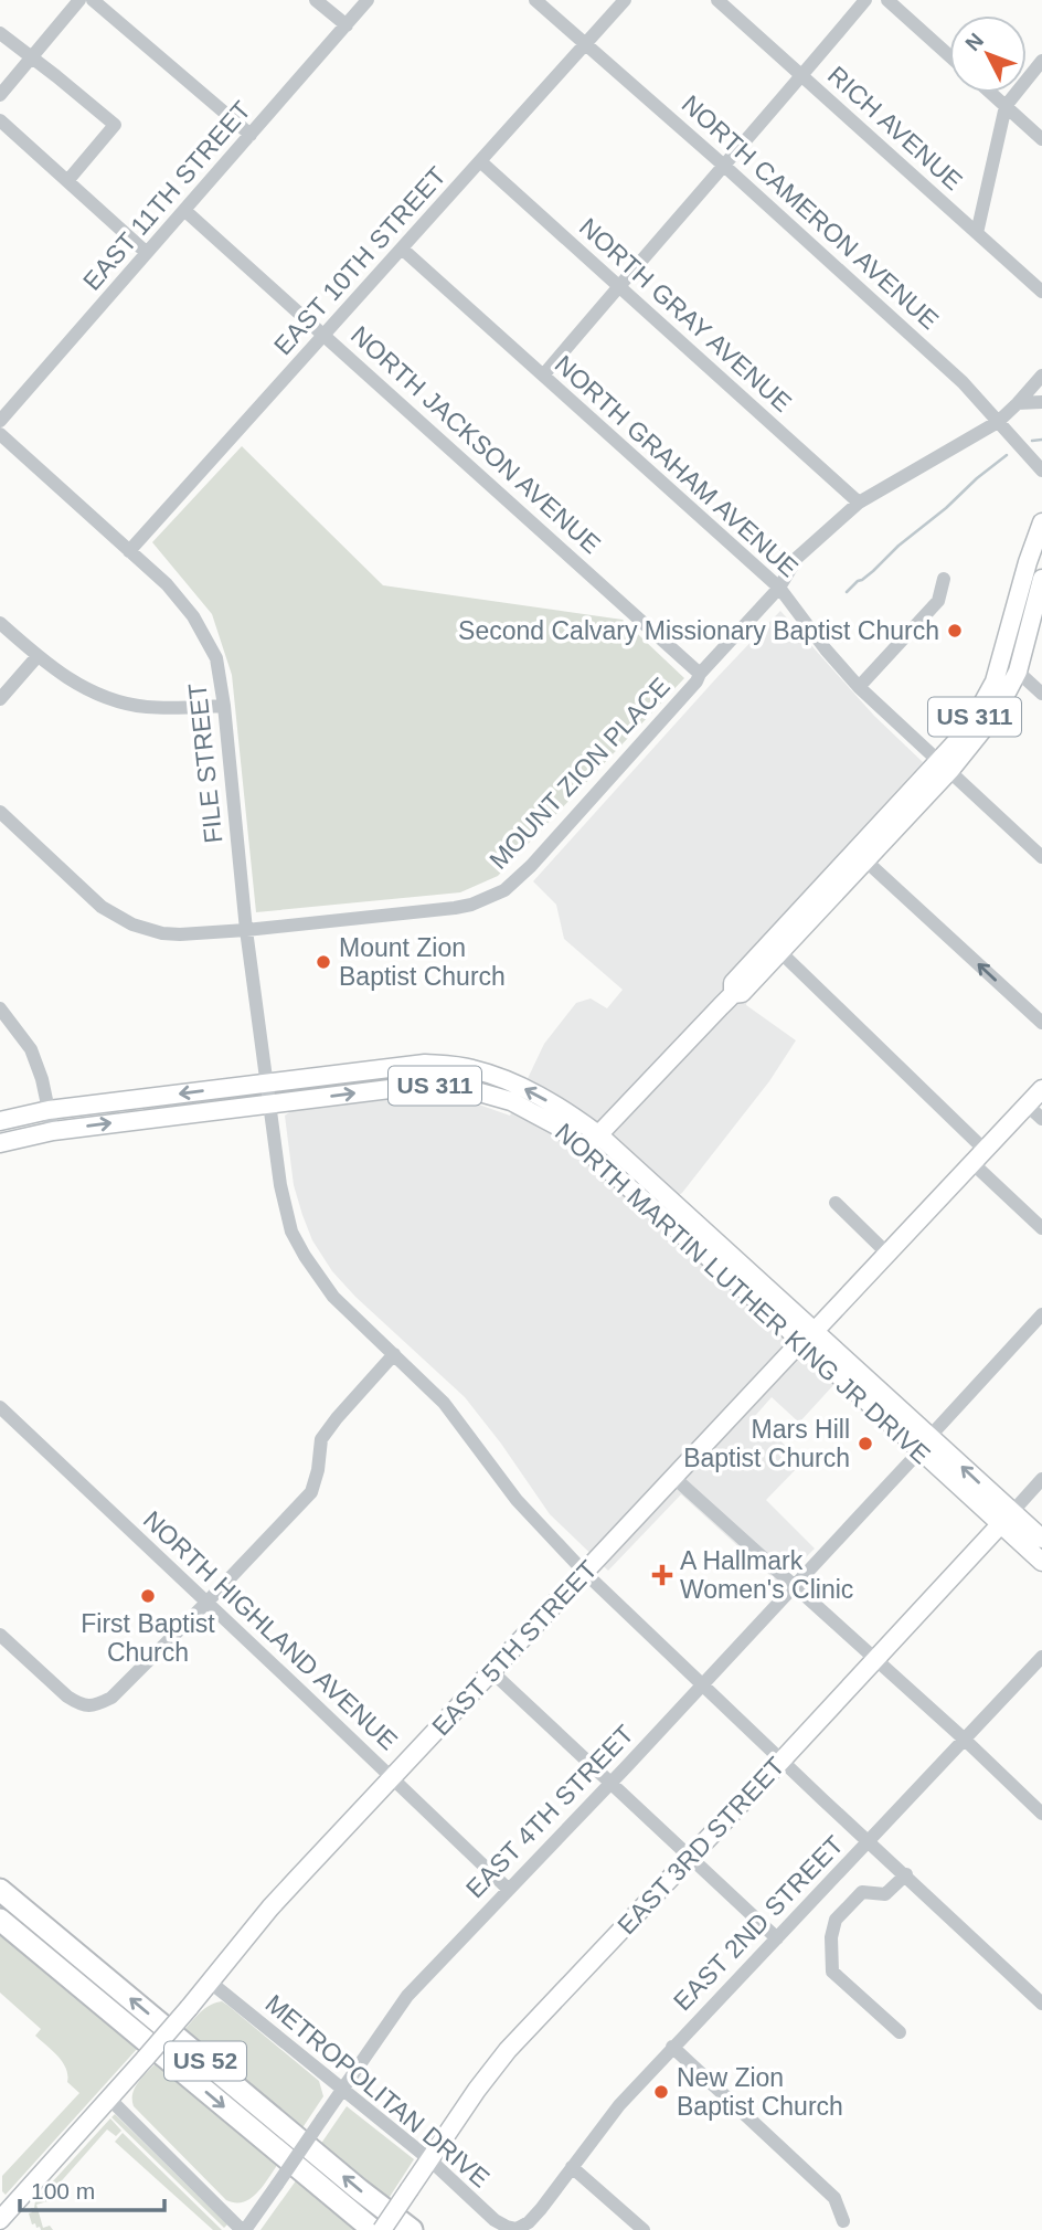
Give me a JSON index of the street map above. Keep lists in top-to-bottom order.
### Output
{
  "streets": {
    "highway": ["US 52"],
    "main road": [
      "US 311",
      "NORTH MARTIN LUTHER KING JR DRIVE",
      "EAST 5TH STREET",
      "EAST 3RD STREET"
    ],
    "street": [
      "RICH AVENUE",
      "EAST 11TH STREET",
      "NORTH CAMERON AVENUE",
      "EAST 10TH STREET",
      "NORTH GRAY AVENUE",
      "NORTH JACKSON AVENUE",
      "NORTH GRAHAM AVENUE",
      "FILE STREET",
      "MOUNT ZION PLACE",
      "NORTH HIGHLAND AVENUE",
      "EAST 4TH STREET",
      "EAST 2ND STREET",
      "METROPOLITAN DRIVE"
    ]
  },
  "crossings": [
    ["EAST 11TH STREET", "NORTH JACKSON AVENUE"],
    ["NORTH CAMERON AVENUE", "EAST 10TH STREET"],
    ["NORTH CAMERON AVENUE", "MOUNT ZION PLACE"],
    ["EAST 10TH STREET", "NORTH GRAY AVENUE"],
    ["EAST 10TH STREET", "NORTH JACKSON AVENUE"],
    ["EAST 10TH STREET", "NORTH GRAHAM AVENUE"],
    ["EAST 10TH STREET", "FILE STREET"],
    ["NORTH GRAY AVENUE", "MOUNT ZION PLACE"],
    ["NORTH JACKSON AVENUE", "MOUNT ZION PLACE"],
    ["NORTH GRAHAM AVENUE", "US 311"],
    ["NORTH GRAHAM AVENUE", "MOUNT ZION PLACE"],
    ["US 311", "NORTH MARTIN LUTHER KING JR DRIVE"],
    ["FILE STREET", "MOUNT ZION PLACE"],
    ["FILE STREET", "NORTH MARTIN LUTHER KING JR DRIVE"],
    ["FILE STREET", "EAST 5TH STREET"],
    ["FILE STREET", "EAST 4TH STREET"],
    ["FILE STREET", "EAST 3RD STREET"],
    ["FILE STREET", "EAST 2ND STREET"],
    ["NORTH MARTIN LUTHER KING JR DRIVE", "EAST 5TH STREET"],
    ["NORTH MARTIN LUTHER KING JR DRIVE", "EAST 4TH STREET"],
    ["NORTH MARTIN LUTHER KING JR DRIVE", "EAST 3RD STREET"],
    ["NORTH HIGHLAND AVENUE", "EAST 5TH STREET"],
    ["NORTH HIGHLAND AVENUE", "EAST 4TH STREET"],
    ["EAST 5TH STREET", "METROPOLITAN DRIVE"],
    ["EAST 4TH STREET", "METROPOLITAN DRIVE"],
    ["EAST 3RD STREET", "METROPOLITAN DRIVE"],
    ["EAST 2ND STREET", "METROPOLITAN DRIVE"]
  ],
  "places": {
    "other": [
      "Second Calvary Missionary Baptist Church",
      "Mount Zion Baptist Church",
      "Mars Hill Baptist Church",
      "First Baptist Church",
      "New Zion Baptist Church"
    ],
    "health": ["A Hallmark Women's Clinic"]
  },
  "scale_bar": "100 m",
  "north": "top left"
}
